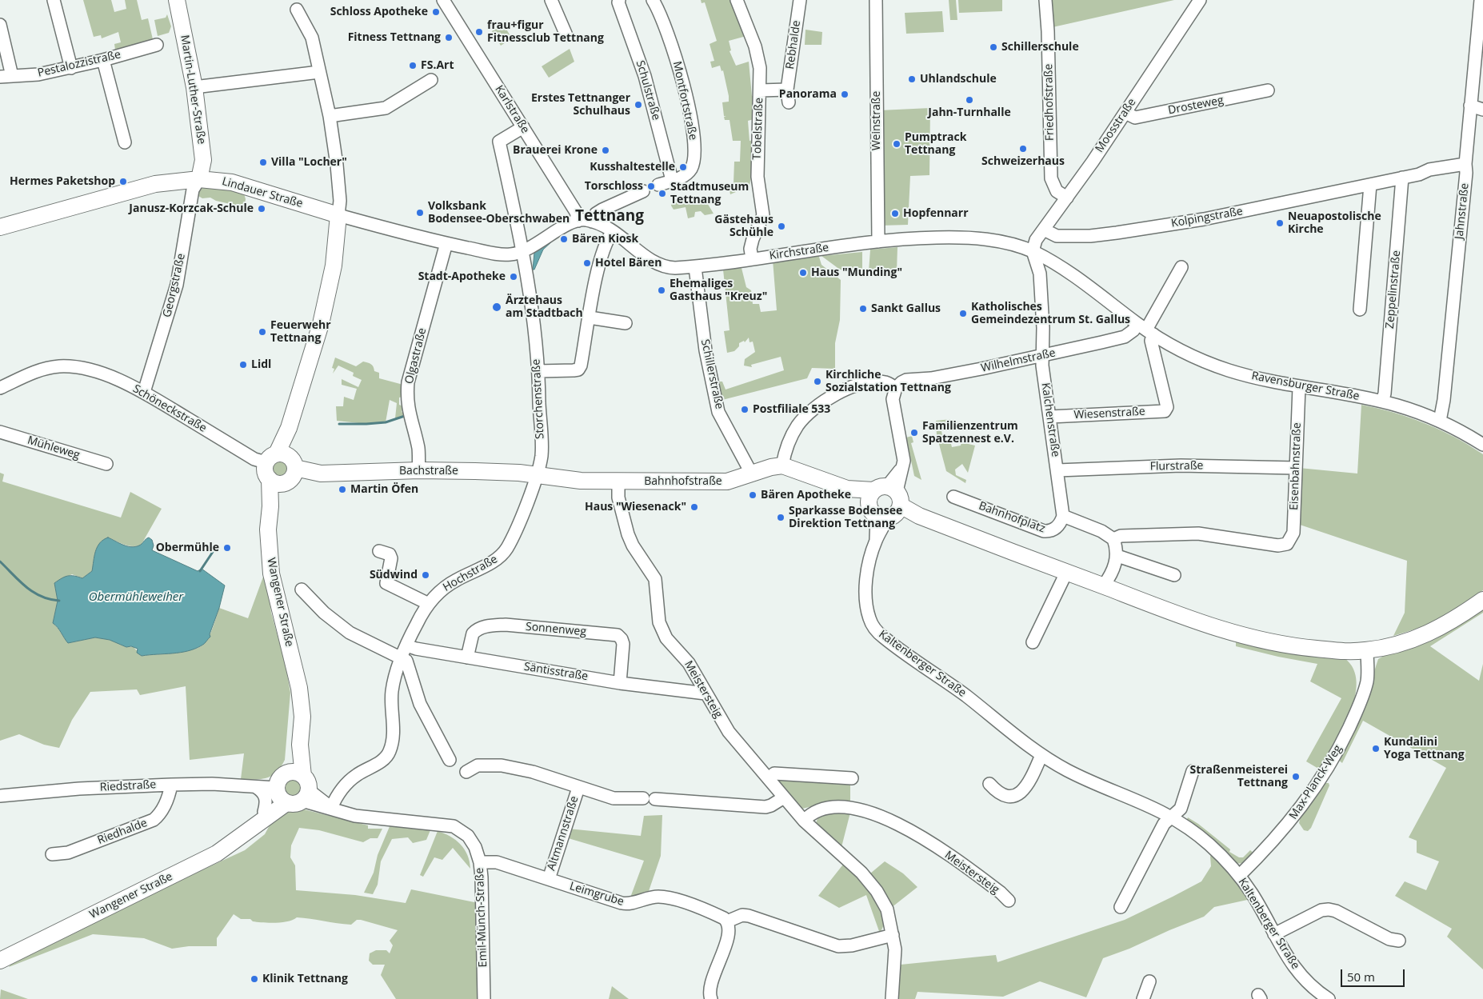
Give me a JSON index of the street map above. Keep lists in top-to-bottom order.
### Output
{
  "streets": {
    "main road": [
      "Martin-Luther-Straße",
      "Lindauer Straße",
      "Bachstraße",
      "Bahnhofstraße",
      "Wangener Straße"
    ],
    "street": [
      "Rebhalde",
      "Pestalozzistraße",
      "Schulstraße",
      "Montfortstraße",
      "Friedhofstraße",
      "Drosteweg",
      "Karlstraße",
      "Weinstraße",
      "Moosstraße",
      "Tobelstraße",
      "Jahnstraße",
      "Kolpingstraße",
      "Kirchstraße",
      "Georgstraße",
      "Zeppelinstraße",
      "Olgastraße",
      "Wilhelmstraße",
      "Schillerstraße",
      "Ravensburger Straße",
      "Storchenstraße",
      "Schöneckstraße",
      "Wiesenstraße",
      "Kalchenstraße",
      "Mühleweg",
      "Flurstraße",
      "Eisenbahnstraße",
      "Bahnhofplatz",
      "Hochstraße",
      "Sonnenweg",
      "Kaltenberger Straße",
      "Säntisstraße",
      "Meistersteig",
      "Max-Planck-Weg",
      "Riedstraße",
      "Riedhalde",
      "Altmannstraße",
      "Leimgrube",
      "Emil-Münch-Straße"
    ]
  },
  "crossings": [
    ["Martin-Luther-Straße", "Lindauer Straße"],
    ["Martin-Luther-Straße", "Georgstraße"],
    ["Schulstraße", "Montfortstraße"],
    ["Friedhofstraße", "Moosstraße"],
    ["Drosteweg", "Moosstraße"],
    ["Karlstraße", "Kirchstraße"],
    ["Karlstraße", "Storchenstraße"],
    ["Weinstraße", "Kirchstraße"],
    ["Moosstraße", "Kolpingstraße"],
    ["Moosstraße", "Kirchstraße"],
    ["Moosstraße", "Ravensburger Straße"],
    ["Moosstraße", "Kalchenstraße"],
    ["Tobelstraße", "Kirchstraße"],
    ["Lindauer Straße", "Georgstraße"],
    ["Lindauer Straße", "Olgastraße"],
    ["Lindauer Straße", "Storchenstraße"],
    ["Jahnstraße", "Kolpingstraße"],
    ["Jahnstraße", "Ravensburger Straße"],
    ["Kolpingstraße", "Zeppelinstraße"],
    ["Kirchstraße", "Schillerstraße"],
    ["Kirchstraße", "Ravensburger Straße"],
    ["Kirchstraße", "Kalchenstraße"],
    ["Georgstraße", "Schöneckstraße"],
    ["Zeppelinstraße", "Ravensburger Straße"],
    ["Olgastraße", "Bachstraße"],
    ["Wilhelmstraße", "Ravensburger Straße"],
    ["Wilhelmstraße", "Wiesenstraße"],
    ["Wilhelmstraße", "Kalchenstraße"],
    ["Schillerstraße", "Bahnhofstraße"],
    ["Ravensburger Straße", "Wiesenstraße"],
    ["Ravensburger Straße", "Kalchenstraße"],
    ["Ravensburger Straße", "Eisenbahnstraße"],
    ["Storchenstraße", "Bachstraße"],
    ["Storchenstraße", "Bahnhofstraße"],
    ["Storchenstraße", "Hochstraße"],
    ["Schöneckstraße", "Bachstraße"],
    ["Schöneckstraße", "Wangener Straße"],
    ["Wiesenstraße", "Kalchenstraße"],
    ["Kalchenstraße", "Flurstraße"],
    ["Kalchenstraße", "Bahnhofplatz"],
    ["Flurstraße", "Eisenbahnstraße"],
    ["Bachstraße", "Bahnhofstraße"],
    ["Bachstraße", "Hochstraße"],
    ["Bachstraße", "Wangener Straße"],
    ["Bahnhofstraße", "Hochstraße"],
    ["Bahnhofstraße", "Meistersteig"],
    ["Hochstraße", "Säntisstraße"],
    ["Hochstraße", "Emil-Münch-Straße"],
    ["Wangener Straße", "Riedstraße"],
    ["Wangener Straße", "Emil-Münch-Straße"],
    ["Sonnenweg", "Säntisstraße"],
    ["Kaltenberger Straße", "Max-Planck-Weg"],
    ["Säntisstraße", "Meistersteig"],
    ["Meistersteig", "Altmannstraße"],
    ["Riedstraße", "Riedhalde"],
    ["Altmannstraße", "Leimgrube"],
    ["Leimgrube", "Emil-Münch-Straße"]
  ],
  "districts": ["Tettnang"],
  "water": ["Obermühleweiher"],
  "places": [
    "Schloss Apotheke",
    "frau+figur Fitnessclub Tettnang",
    "Fitness Tettnang",
    "Schillerschule",
    "FS.Art",
    "Uhlandschule",
    "Panorama",
    "Jahn-Turnhalle",
    "Erstes Tettnanger Schulhaus",
    "Pumptrack Tettnang",
    "Schweizerhaus",
    "Brauerei Krone",
    "Villa \"Locher\"",
    "Kusshaltestelle",
    "Hermes Paketshop",
    "Torschloss",
    "Stadtmuseum Tettnang",
    "Janusz-Korzcak-Schule",
    "Volksbank Bodensee-Oberschwaben",
    "Hopfennarr",
    "Neuapostolische Kirche",
    "Gästehaus Schühle",
    "Bären Kiosk",
    "Hotel Bären",
    "Haus \"Munding\"",
    "Stadt-Apotheke",
    "Ehemaliges Gasthaus \"Kreuz\"",
    "Ärztehaus am Stadtbach",
    "Sankt Gallus",
    "Katholisches Gemeindezentrum St. Gallus",
    "Feuerwehr Tettnang",
    "Lidl",
    "Kirchliche Sozialstation Tettnang",
    "Postfiliale 533",
    "Familienzentrum Spatzennest e.V.",
    "Martin Öfen",
    "Bären Apotheke",
    "Haus \"Wiesenack\"",
    "Sparkasse Bodensee Direktion Tettnang",
    "Obermühle",
    "Südwind",
    "Kundalini Yoga Tettnang",
    "Straßenmeisterei Tettnang",
    "Klinik Tettnang"
  ],
  "scale_bar": "50 m"
}
